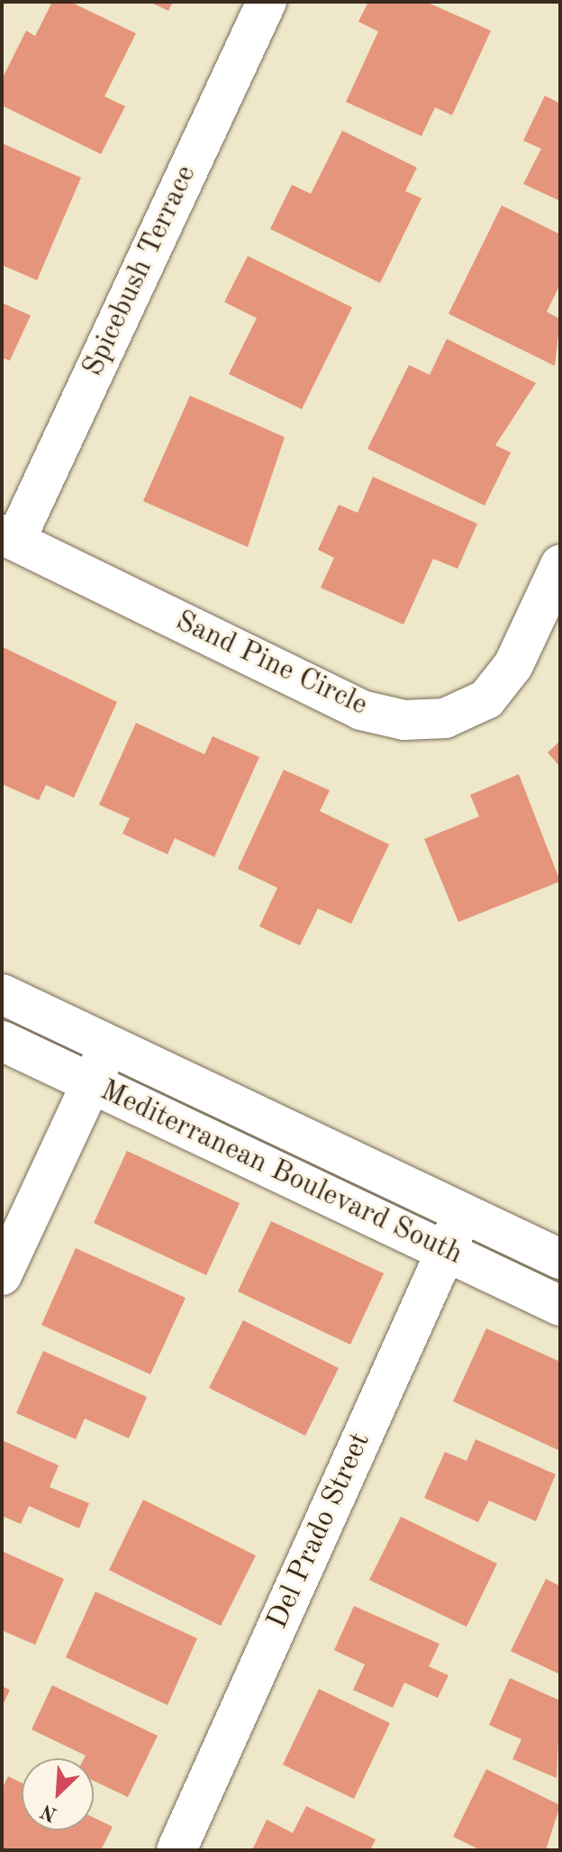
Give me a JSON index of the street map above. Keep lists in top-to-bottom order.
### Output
{
  "streets": {
    "street": [
      "Spicebush Terrace",
      "Sand Pine Circle",
      "Mediterranean Boulevard South",
      "Del Prado Street"
    ]
  },
  "crossings": [
    ["Spicebush Terrace", "Sand Pine Circle"],
    ["Mediterranean Boulevard South", "Del Prado Street"]
  ],
  "north": "bottom left"
}
